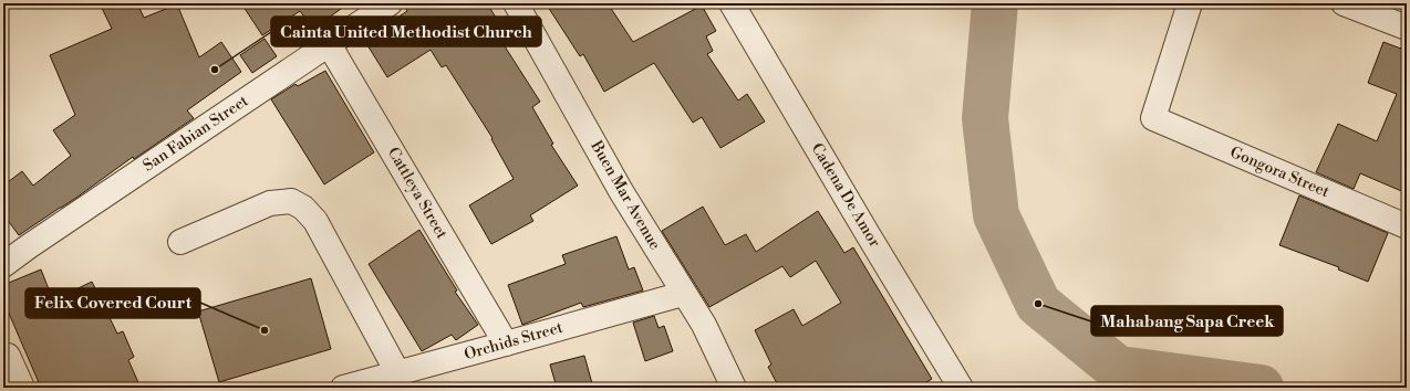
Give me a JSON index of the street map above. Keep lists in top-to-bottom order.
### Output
{
  "streets": {
    "street": [
      "San Fabian Street",
      "Gongora Street",
      "Cattleya Street",
      "Buen Mar Avenue",
      "Cadena De Amor",
      "Orchids Street"
    ]
  },
  "crossings": [
    ["San Fabian Street", "Cattleya Street"],
    ["Cattleya Street", "Orchids Street"],
    ["Buen Mar Avenue", "Orchids Street"]
  ],
  "places": ["Cainta United Methodist Church", "Mahabang Sapa Creek", "Felix Covered Court"]
}
